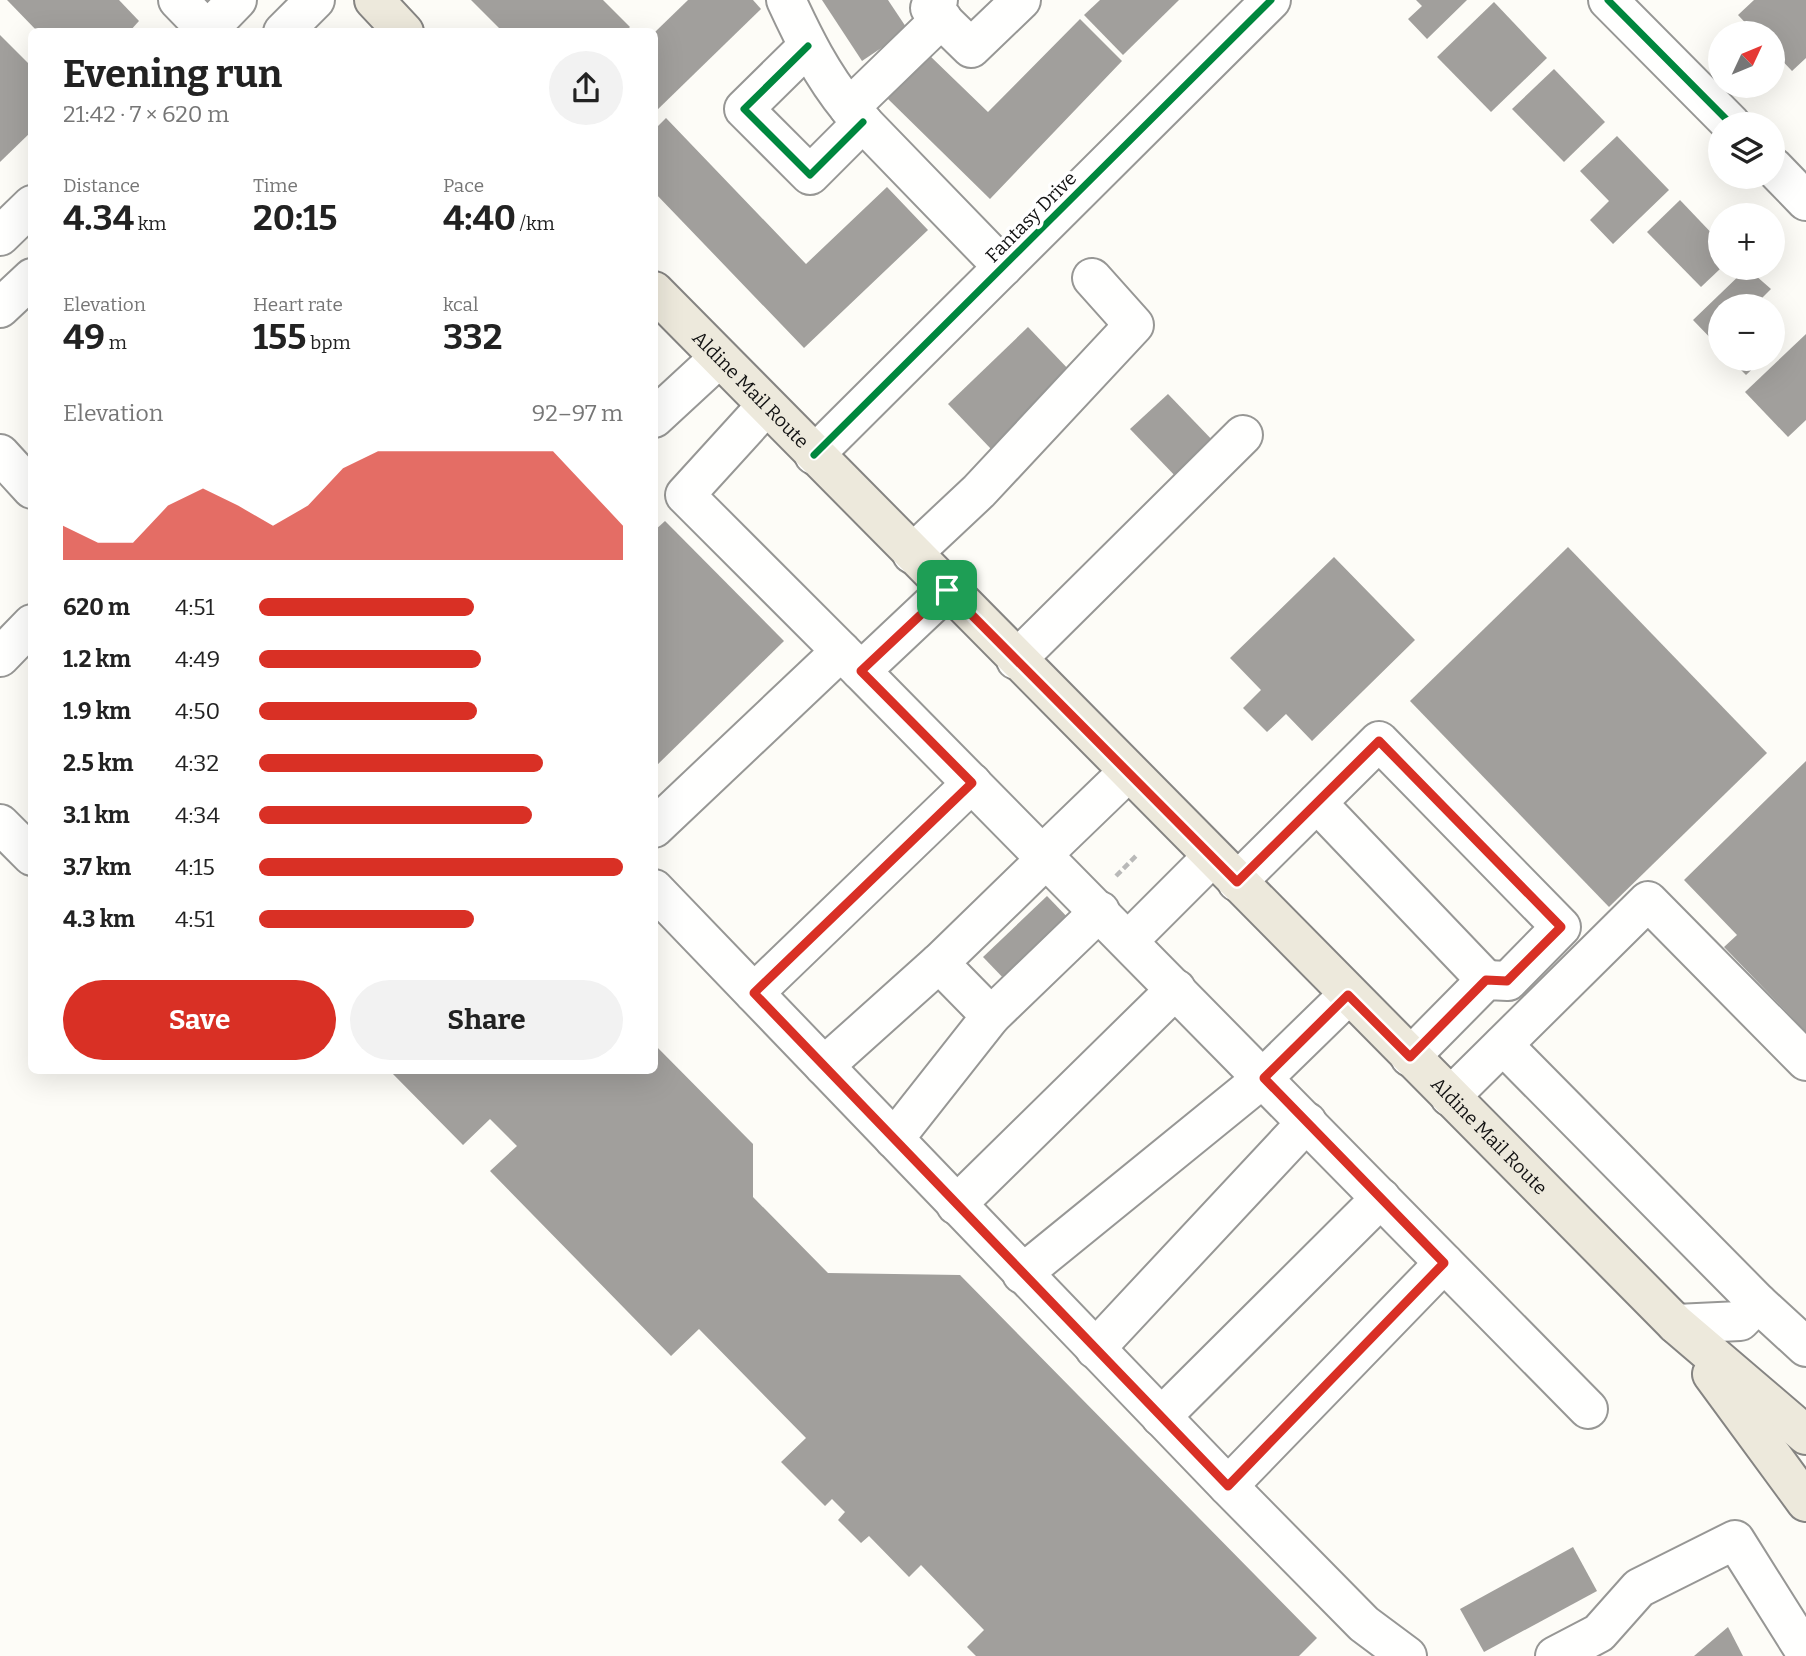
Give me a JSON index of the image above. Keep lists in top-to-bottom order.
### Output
{
  "streets": {
    "main road": ["Aldine Mail Route"],
    "street": ["Fantasy Drive"]
  },
  "crossings": [
    ["Fantasy Drive", "Aldine Mail Route"]
  ],
  "north": "top right",
  "page": {
    "map_buttons": ["+", "−"],
    "heading": ["Evening run", "21:42 · 7 × 620 m"],
    "stats": [
      ["Distance", "4.34 km"],
      ["Time", "20:15"],
      ["Pace", "4:40 /km"],
      ["Elevation", "49 m"],
      ["Heart rate", "155 bpm"],
      ["kcal", "332"]
    ],
    "chart": ["Elevation", "92–97 m"],
    "list": [
      {
        "name": "620 m",
        "note": "4:51"
      },
      {
        "name": "1.2 km",
        "note": "4:49"
      },
      {
        "name": "1.9 km",
        "note": "4:50"
      },
      {
        "name": "2.5 km",
        "note": "4:32"
      },
      {
        "name": "3.1 km",
        "note": "4:34"
      },
      {
        "name": "3.7 km",
        "note": "4:15"
      },
      {
        "name": "4.3 km",
        "note": "4:51"
      }
    ],
    "buttons": ["Save", "Share"]
  }
}
